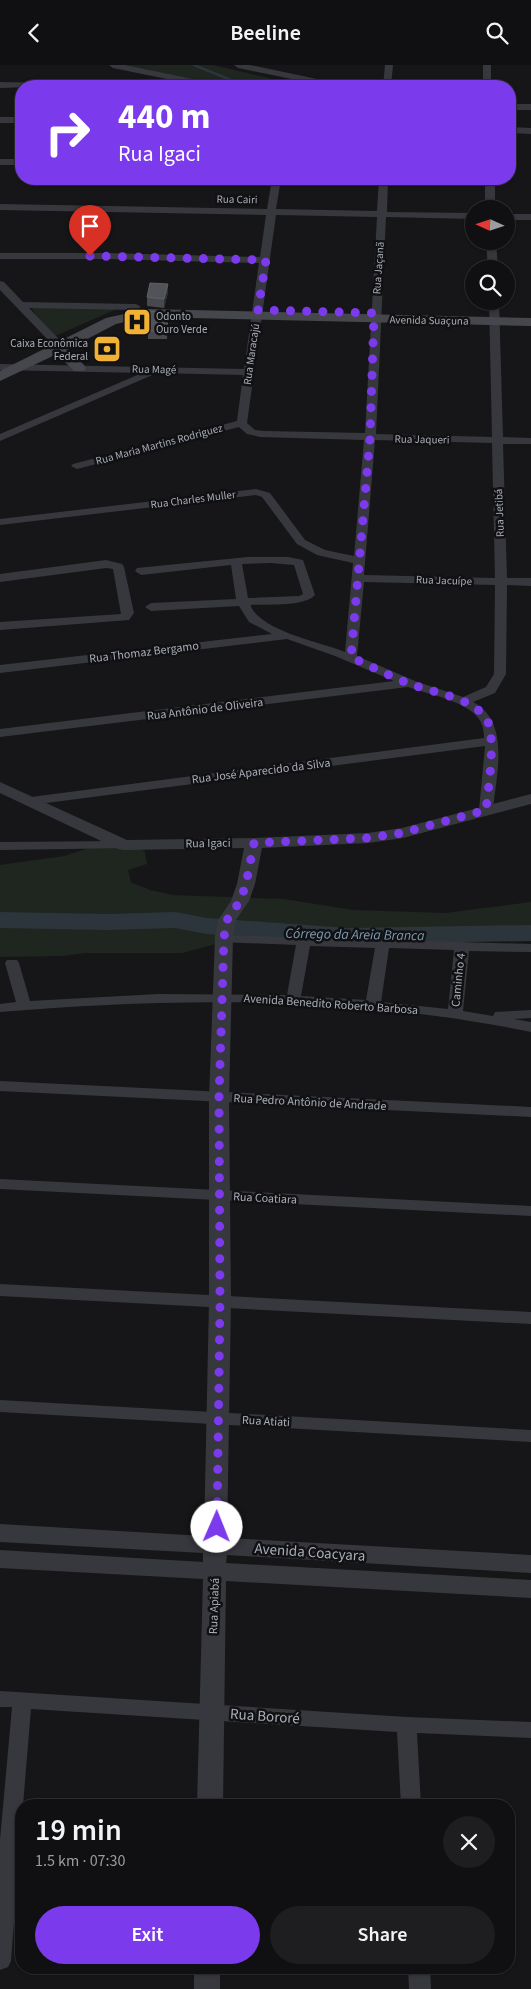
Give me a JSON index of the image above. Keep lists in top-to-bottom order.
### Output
{
  "streets": {
    "main road": ["Avenida Suaçuna"],
    "street": [
      "Rua Cairi",
      "Rua Jaçanã",
      "Rua Maracajú",
      "Rua Magé",
      "Rua Jaqueri",
      "Rua Maria Martins Rodriguez",
      "Rua Charles Muller",
      "Rua Jetibá",
      "Rua Jacuípe",
      "Rua Thomaz Bergamo",
      "Rua Antônio de Oliveira",
      "Rua José Aparecido da Silva",
      "Rua Igaci",
      "Caminho 4",
      "Avenida Benedito Roberto Barbosa",
      "Rua Pedro Antônio de Andrade",
      "Rua Coatiara",
      "Rua Atiati",
      "Avenida Coacyara",
      "Rua Apiabá",
      "Rua Bororé"
    ]
  },
  "crossings": [
    ["Rua Cairi", "Rua Jaçanã"],
    ["Rua Cairi", "Rua Maracajú"],
    ["Rua Jaçanã", "Avenida Suaçuna"],
    ["Rua Jaçanã", "Rua Jaqueri"],
    ["Rua Jaçanã", "Rua Charles Muller"],
    ["Rua Jaçanã", "Rua Jacuípe"],
    ["Avenida Suaçuna", "Rua Maracajú"],
    ["Avenida Suaçuna", "Rua Jetibá"],
    ["Rua Maracajú", "Rua Magé"],
    ["Rua Maracajú", "Rua Jaqueri"],
    ["Rua Maracajú", "Rua Maria Martins Rodriguez"],
    ["Rua Jaqueri", "Rua Maria Martins Rodriguez"],
    ["Rua Jaqueri", "Rua Jetibá"],
    ["Rua Jetibá", "Rua Jacuípe"],
    ["Rua Igaci", "Rua Apiabá"],
    ["Caminho 4", "Avenida Benedito Roberto Barbosa"],
    ["Avenida Benedito Roberto Barbosa", "Rua Apiabá"],
    ["Rua Pedro Antônio de Andrade", "Rua Apiabá"],
    ["Rua Coatiara", "Rua Apiabá"],
    ["Rua Atiati", "Rua Apiabá"],
    ["Avenida Coacyara", "Rua Apiabá"],
    ["Rua Apiabá", "Rua Bororé"]
  ],
  "water": ["Córrego da Areia Branca"],
  "places": {
    "hospital": ["Odonto Ouro Verde"],
    "bank": ["Caixa Econômica Federal"]
  },
  "north": "left",
  "page": {
    "header": "Beeline",
    "turn": ["440 m", "Rua Igaci"],
    "heading": ["19 min", "1.5 km · 07:30"],
    "buttons": ["Exit", "Share"]
  }
}
